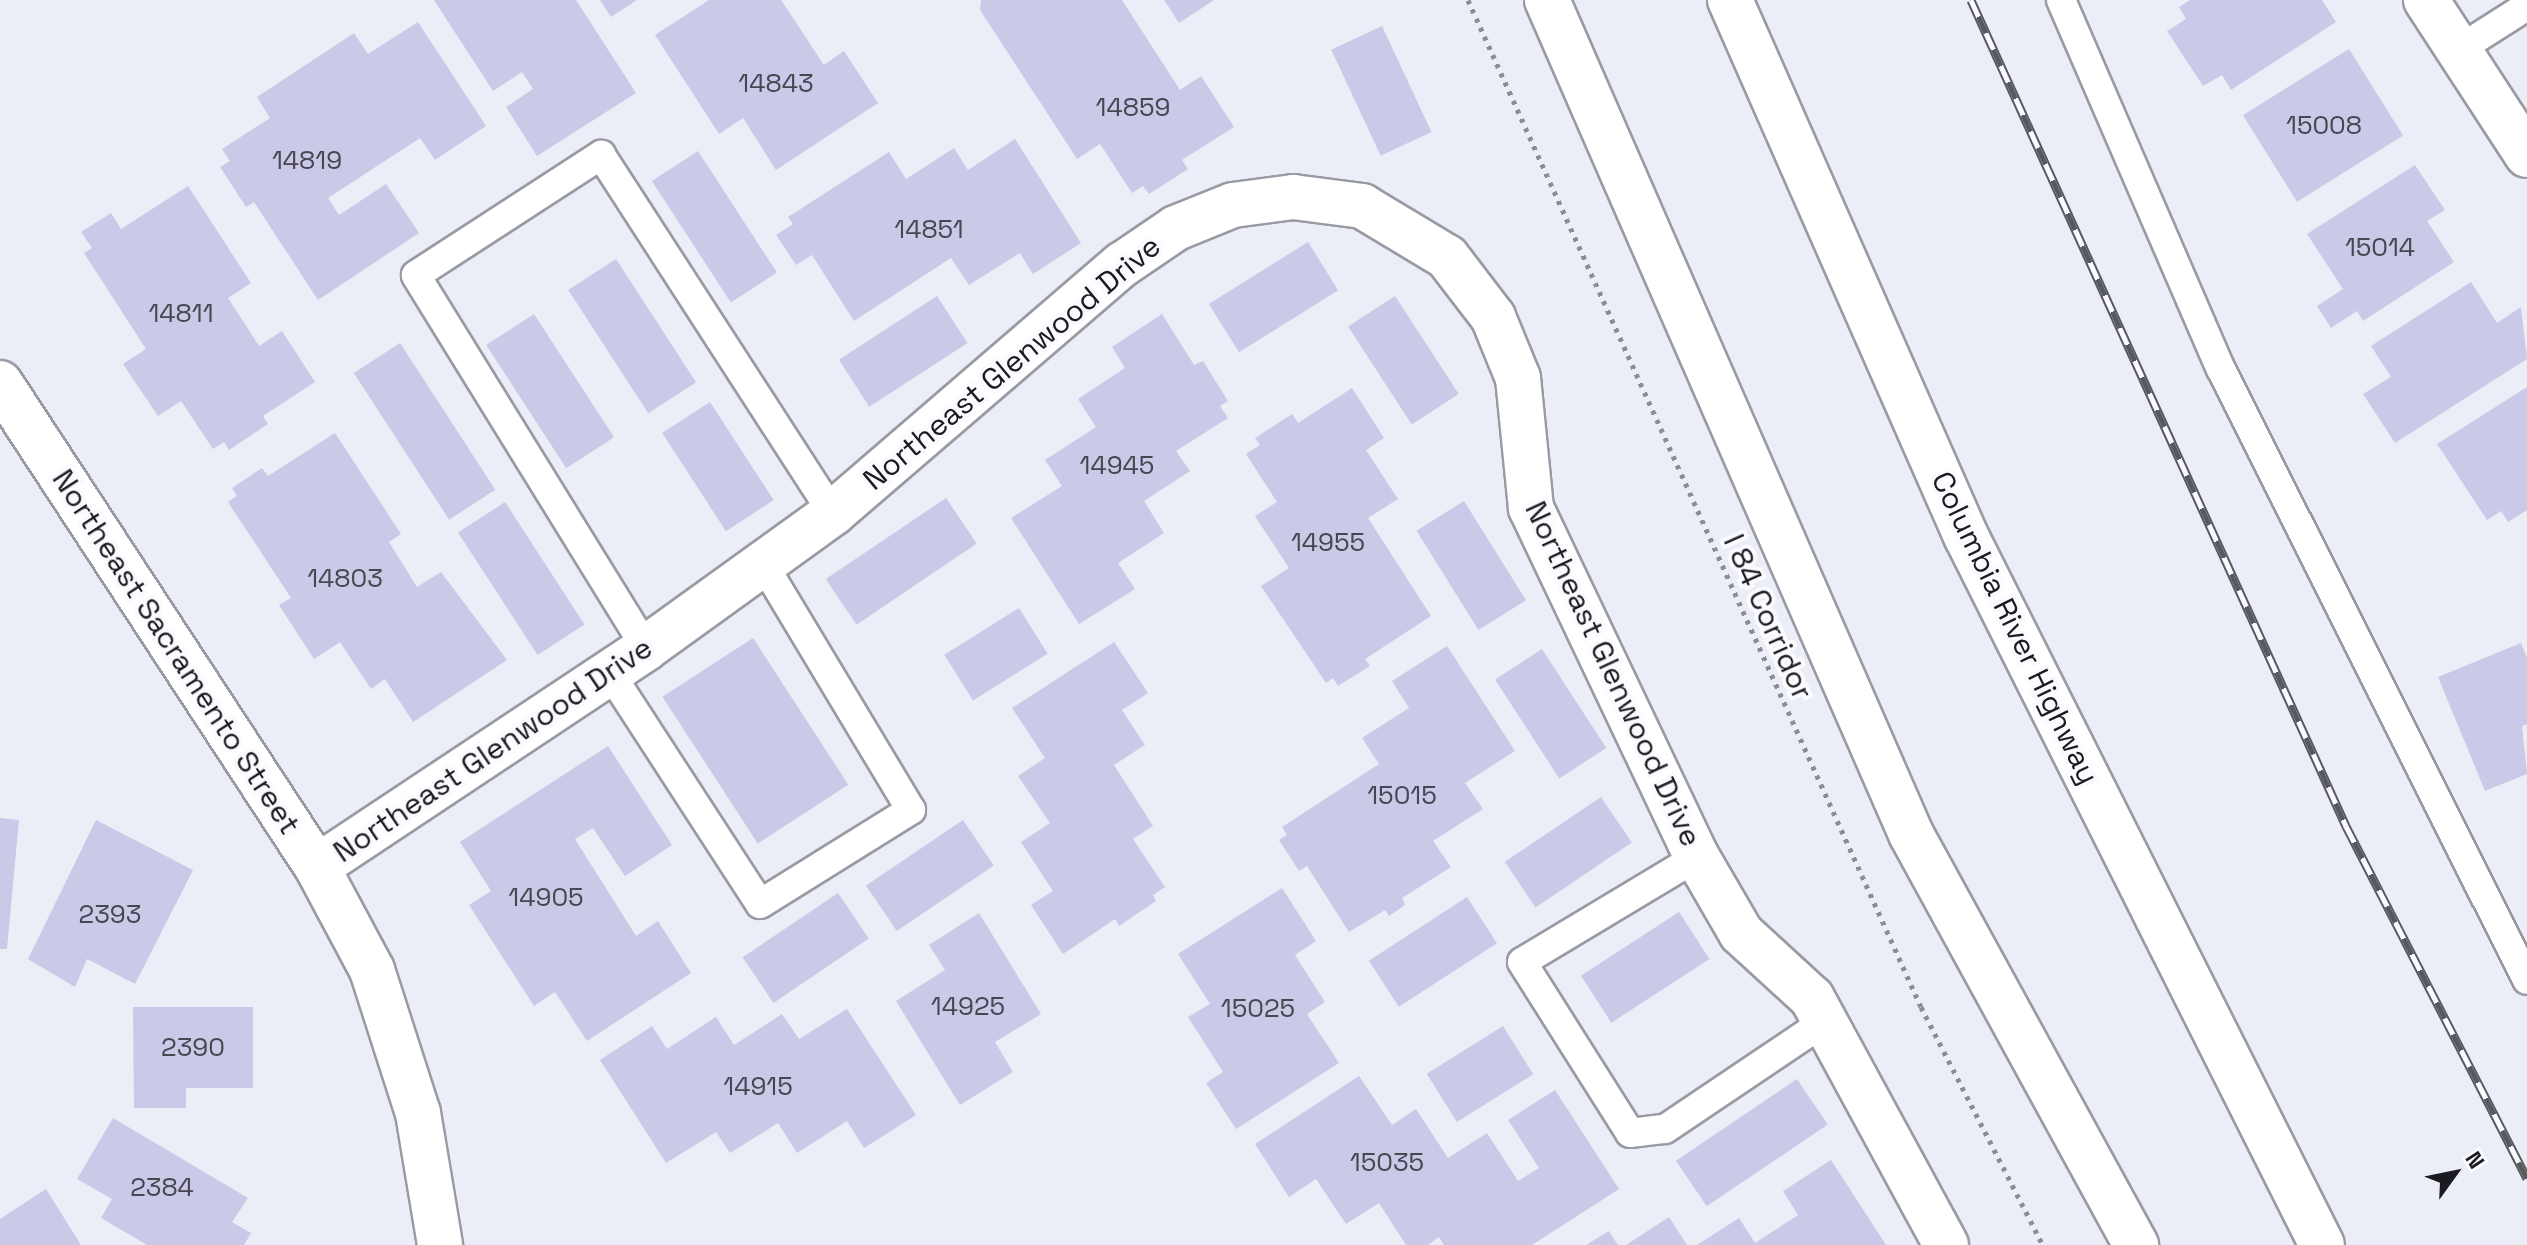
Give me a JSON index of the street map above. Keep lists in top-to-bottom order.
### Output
{
  "streets": {
    "main road": ["Northeast Glenwood Drive", "Columbia River Highway", "Northeast Sacramento Street"],
    "path": ["I 84 Corridor"]
  },
  "crossings": [
    ["Northeast Glenwood Drive", "Northeast Sacramento Street"]
  ],
  "house_numbers": [
    "14843",
    "14859",
    "15008",
    "14819",
    "14851",
    "15014",
    "14811",
    "14945",
    "14955",
    "14803",
    "15015",
    "14905",
    "2393",
    "14925",
    "15025",
    "2390",
    "14915",
    "15035",
    "2384"
  ],
  "north": "top right"
}
